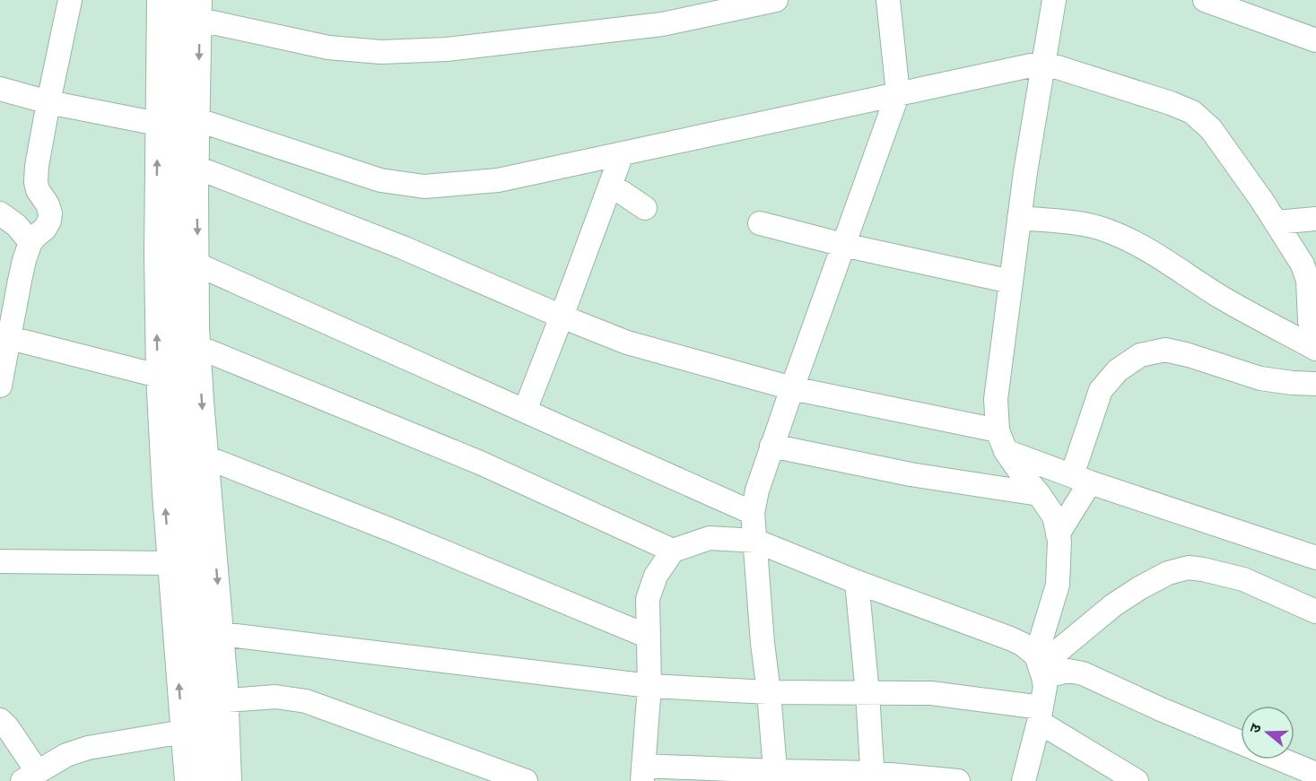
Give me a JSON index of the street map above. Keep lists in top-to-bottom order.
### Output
{
  "north": "left"
}
